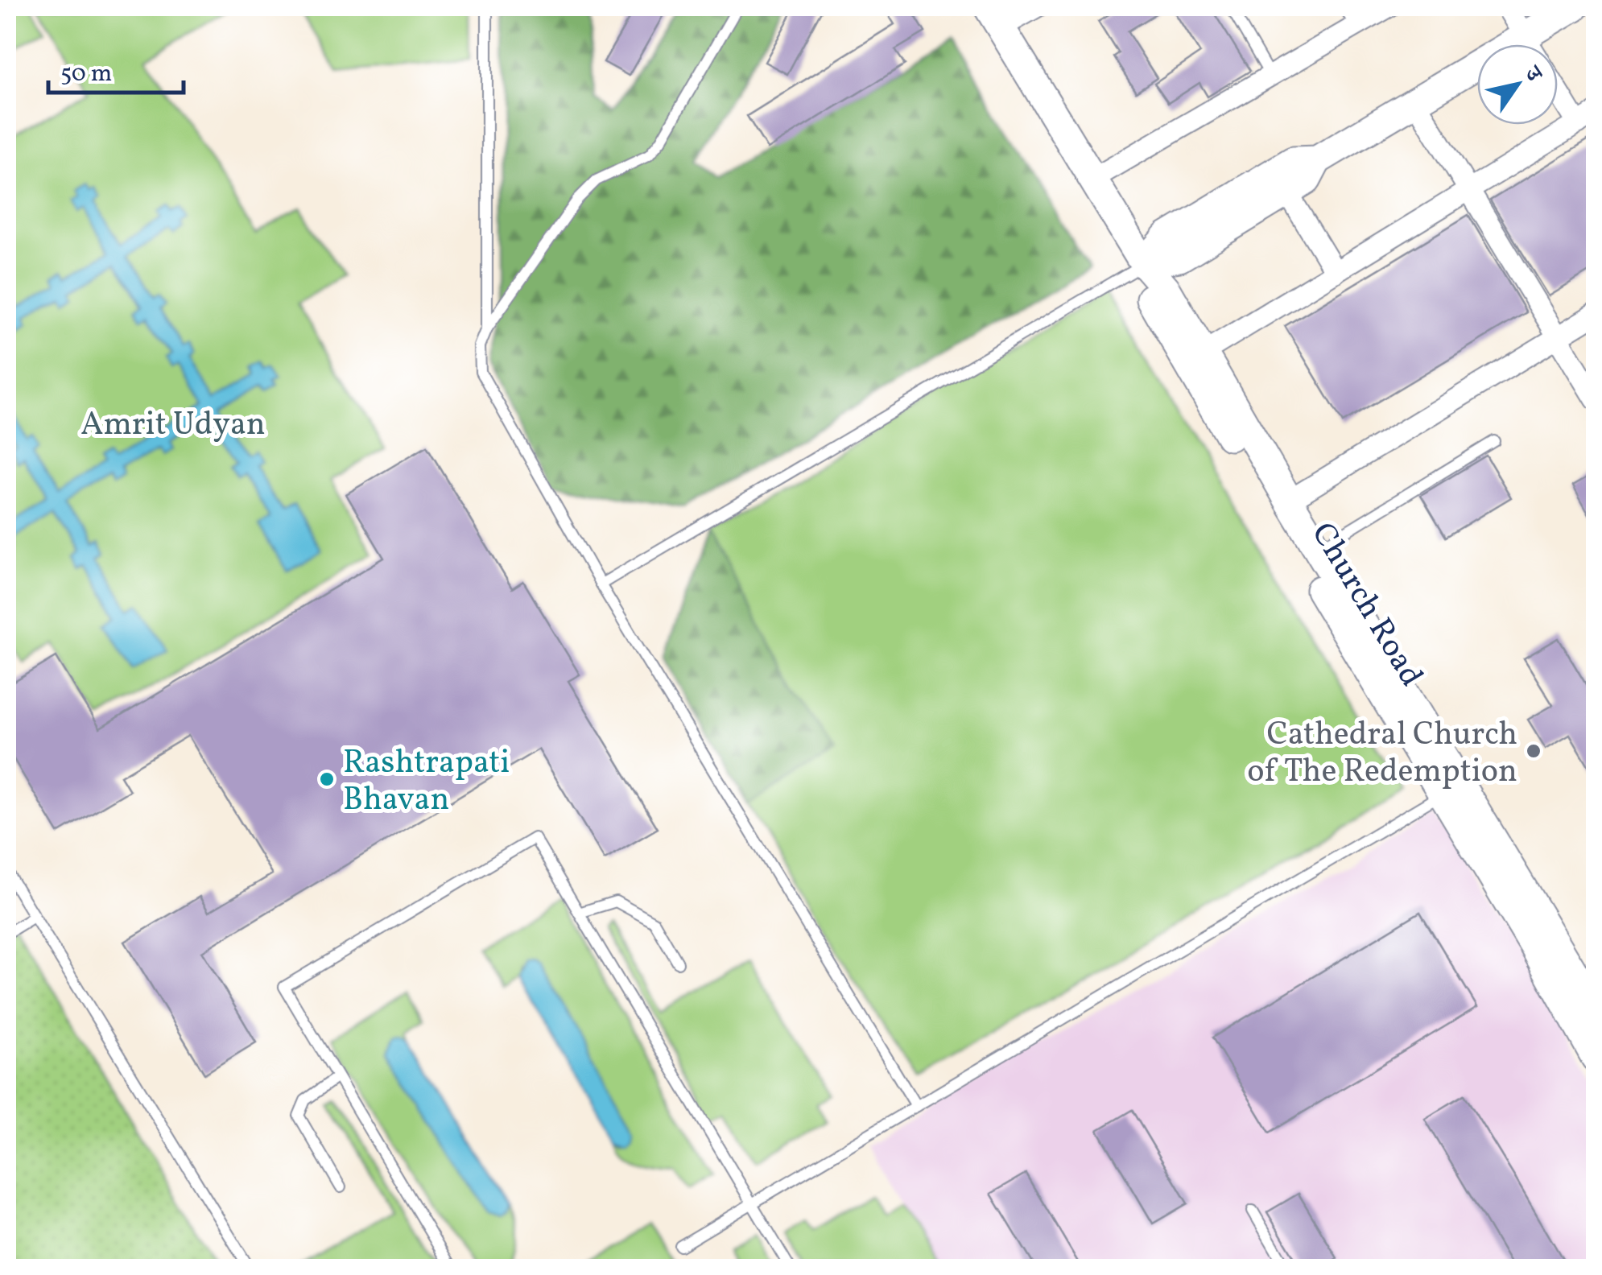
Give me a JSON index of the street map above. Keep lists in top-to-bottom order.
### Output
{
  "streets": {
    "street": ["Church Road"]
  },
  "parks": ["Amrit Udyan"],
  "places": ["Cathedral Church of The Redemption", "Rashtrapati Bhavan"],
  "scale_bar": "50 m",
  "north": "top right"
}
